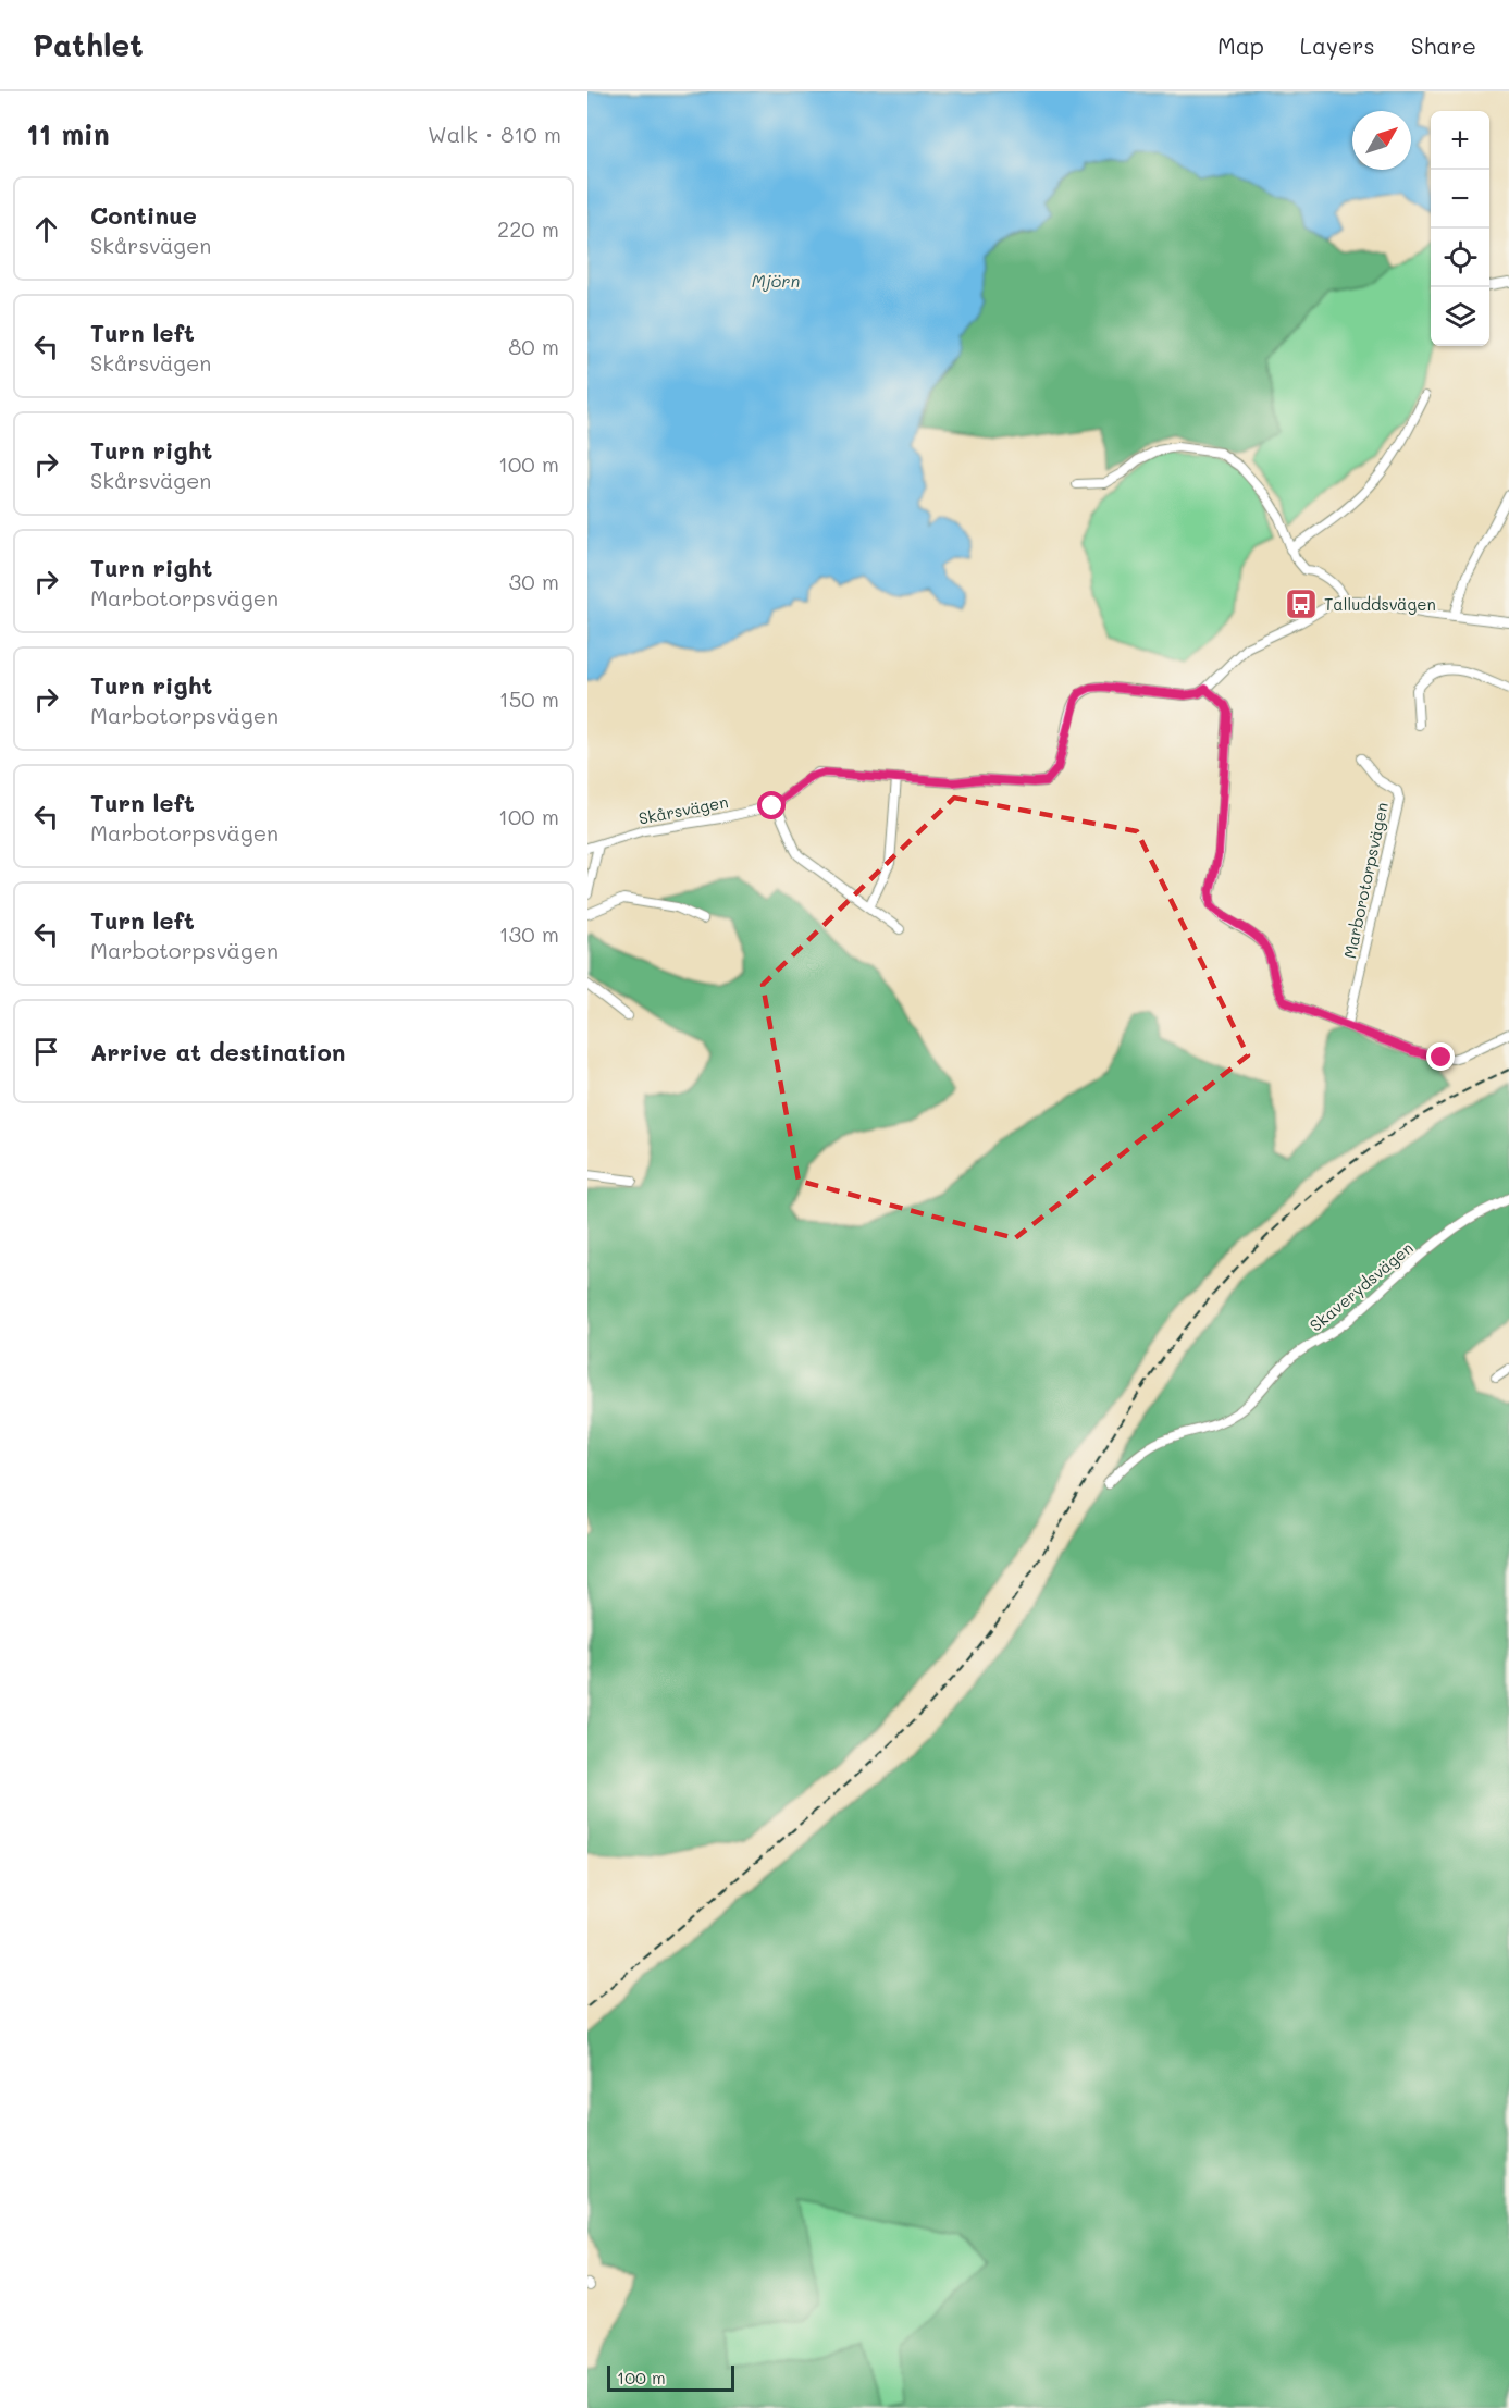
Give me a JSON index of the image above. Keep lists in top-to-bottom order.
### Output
{
  "streets": {
    "street": ["Skårsvägen", "Marborotorpsvägen", "Skaverydsvägen"]
  },
  "water": ["Mjörn"],
  "places": {
    "bus stop": ["Talluddsvägen"]
  },
  "scale_bar": "100 m",
  "north": "top right",
  "page": {
    "header": "Pathlet",
    "nav": ["Map", "Layers", "Share"],
    "heading": ["11 min", "Walk · 810 m"],
    "map_buttons": ["+", "−"],
    "list": [
      ["Continue", "Skårsvägen", "220 m"],
      ["Turn left", "Skårsvägen", "80 m"],
      ["Turn right", "Skårsvägen", "100 m"],
      ["Turn right", "Marbotorpsvägen", "30 m"],
      ["Turn right", "Marbotorpsvägen", "150 m"],
      ["Turn left", "Marbotorpsvägen", "100 m"],
      ["Turn left", "Marbotorpsvägen", "130 m"],
      "Arrive at destination"
    ],
    "scale": "100 m"
  }
}
